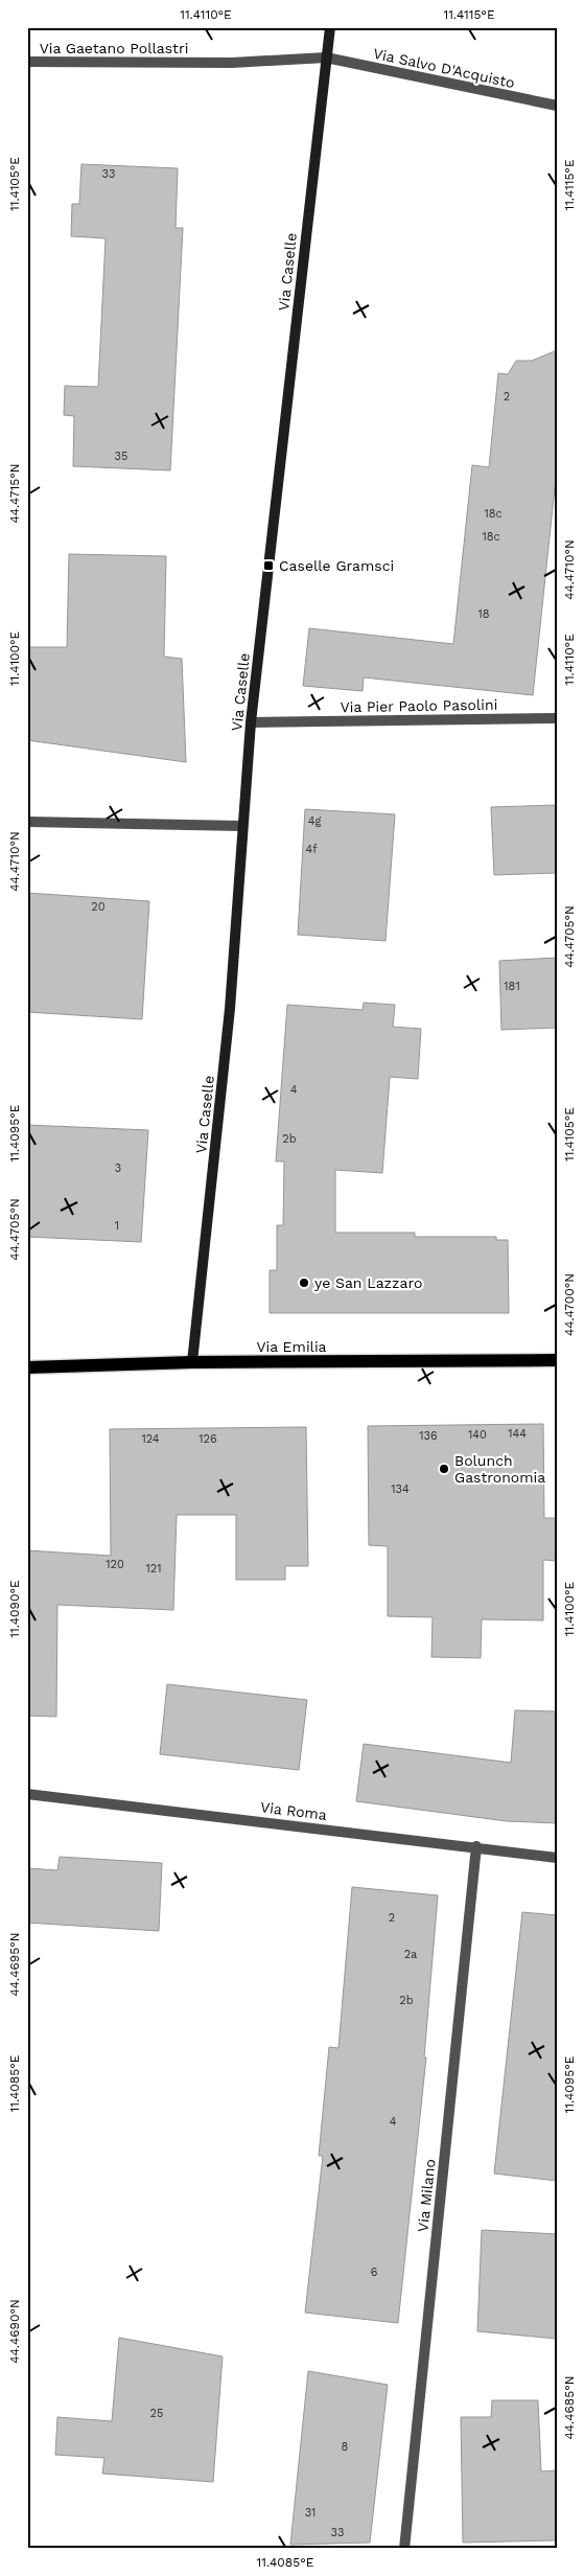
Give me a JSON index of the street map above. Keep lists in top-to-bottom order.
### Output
{
  "streets": {
    "main road": ["Via Emilia"],
    "street": [
      "Via Gaetano Pollastri",
      "Via Salvo D'Acquisto",
      "Via Caselle",
      "Via Pier Paolo Pasolini",
      "Via Roma",
      "Via Milano"
    ]
  },
  "crossings": [
    ["Via Gaetano Pollastri", "Via Salvo D'Acquisto"],
    ["Via Gaetano Pollastri", "Via Caselle"],
    ["Via Salvo D'Acquisto", "Via Caselle"],
    ["Via Caselle", "Via Pier Paolo Pasolini"],
    ["Via Caselle", "Via Emilia"],
    ["Via Roma", "Via Milano"]
  ],
  "places": {
    "transit": ["Caselle Gramsci"],
    "other": ["ye San Lazzaro", "Bolunch Gastronomia"]
  },
  "house_numbers": [
    "33",
    "2",
    "35",
    "18c",
    "18c",
    "18",
    "4g",
    "4f",
    "20",
    "181",
    "4",
    "2b",
    "3",
    "1",
    "144",
    "140",
    "136",
    "124",
    "126",
    "134",
    "120",
    "121",
    "2",
    "2a",
    "2b",
    "4",
    "6",
    "25",
    "8",
    "31",
    "33"
  ],
  "coordinates": [
    "11.4110°E",
    "11.4115°E",
    "11.4105°E",
    "44.4715°N",
    "44.4710°N",
    "11.4100°E",
    "44.4705°N",
    "11.4095°E",
    "44.4700°N",
    "11.4090°E",
    "44.4695°N",
    "11.4085°E",
    "44.4690°N",
    "44.4685°N"
  ]
}
